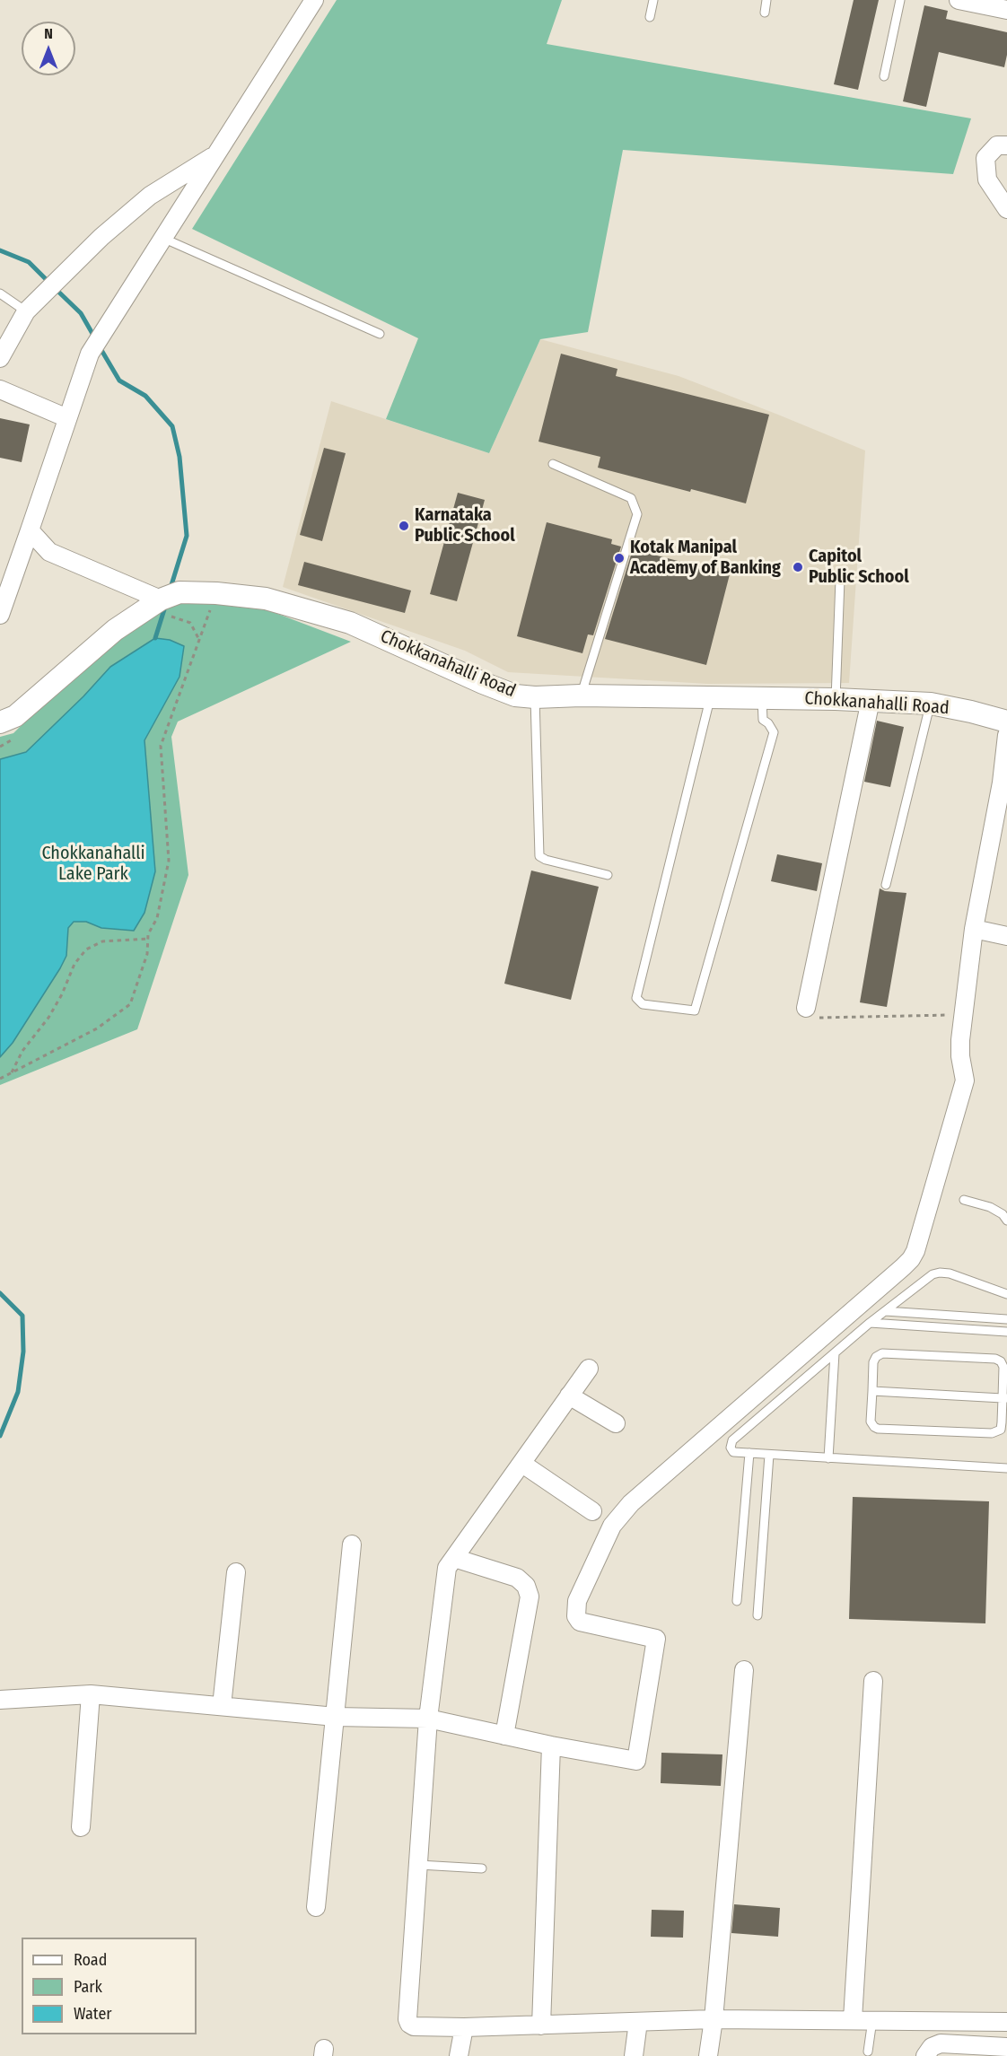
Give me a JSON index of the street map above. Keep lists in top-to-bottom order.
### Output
{
  "streets": {
    "street": ["Chokkanahalli Road"]
  },
  "parks": ["Chokkanahalli Lake Park"],
  "places": ["Karnataka Public School", "Kotak Manipal Academy of Banking", "Capitol Public School"],
  "legend": ["Road", "Park", "Water"],
  "north": "top"
}
